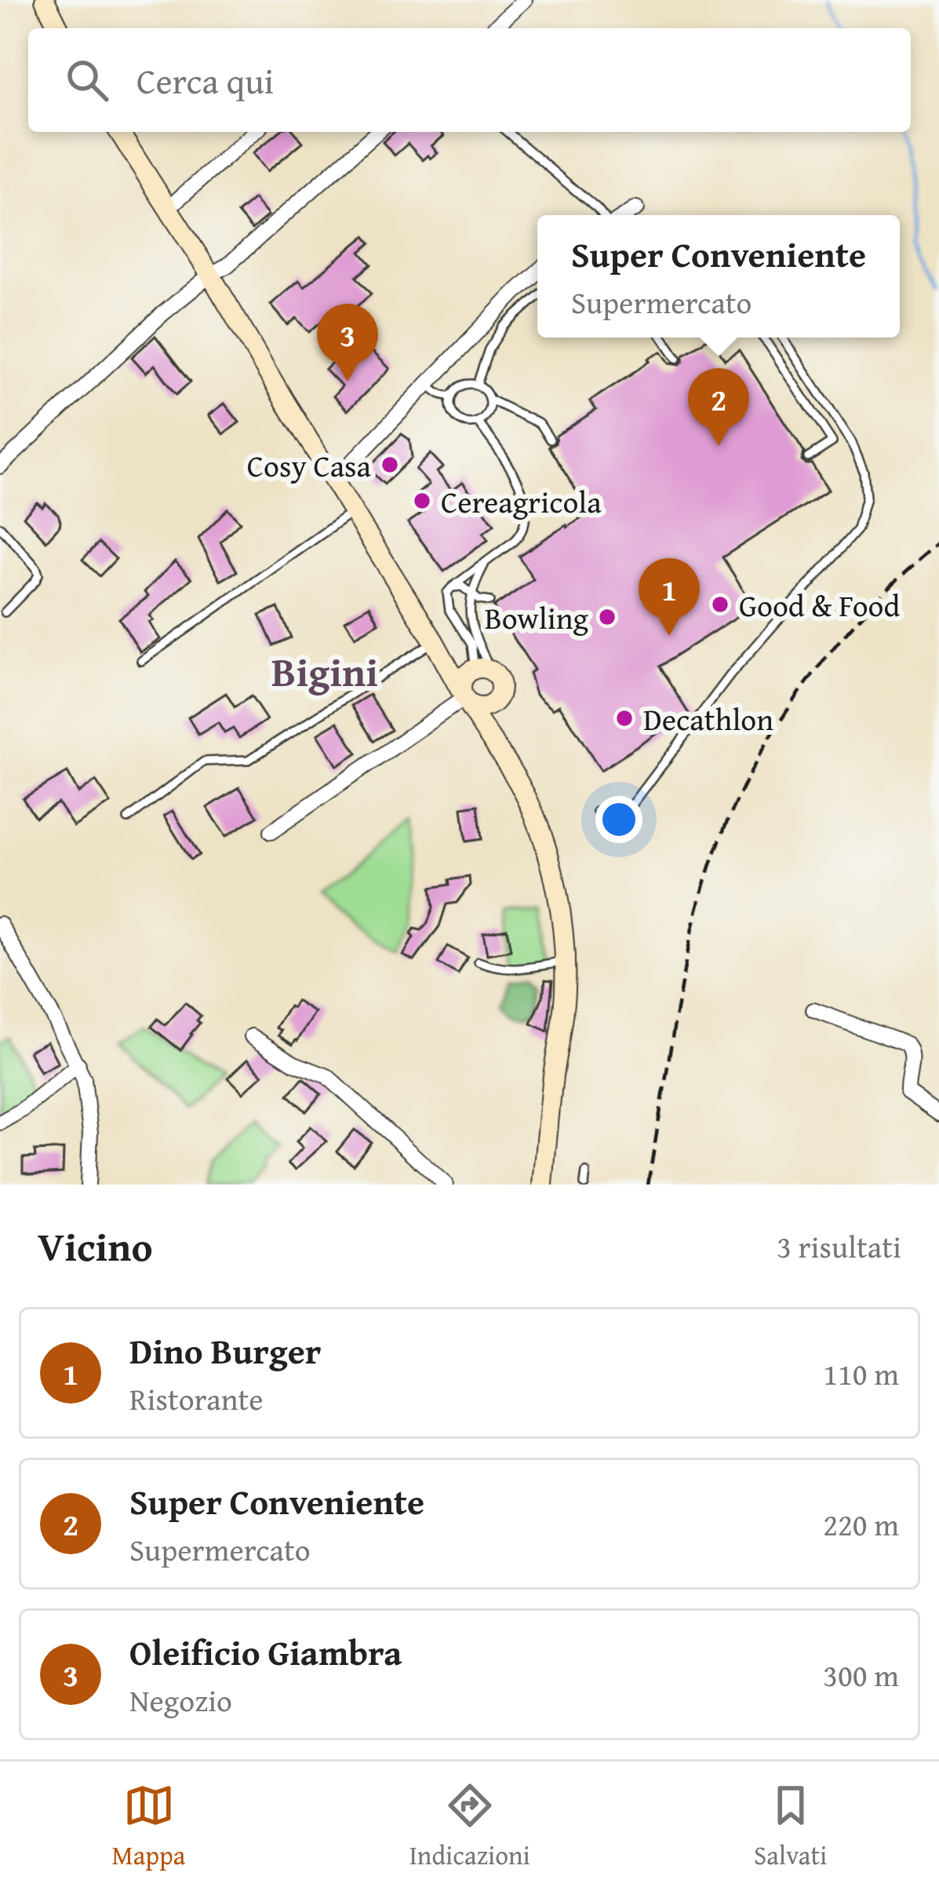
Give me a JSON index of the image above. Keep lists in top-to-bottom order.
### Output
{
  "districts": ["Bigini"],
  "places": [
    "Cosy Casa",
    "Cereagricola",
    "Good & Food",
    "Bowling",
    "Decathlon"
  ],
  "page": {
    "search": "Cerca qui",
    "popup": ["Super Conveniente", "Supermercato"],
    "pins": ["3", "2", "1"],
    "heading": ["Vicino", "3 risultati"],
    "list": [
      {
        "mark": "1",
        "name": "Dino Burger",
        "note": "Ristorante",
        "value": "110 m"
      },
      {
        "mark": "2",
        "name": "Super Conveniente",
        "note": "Supermercato",
        "value": "220 m"
      },
      {
        "mark": "3",
        "name": "Oleificio Giambra",
        "note": "Negozio",
        "value": "300 m"
      }
    ],
    "nav": ["Mappa", "Indicazioni", "Salvati"]
  }
}
